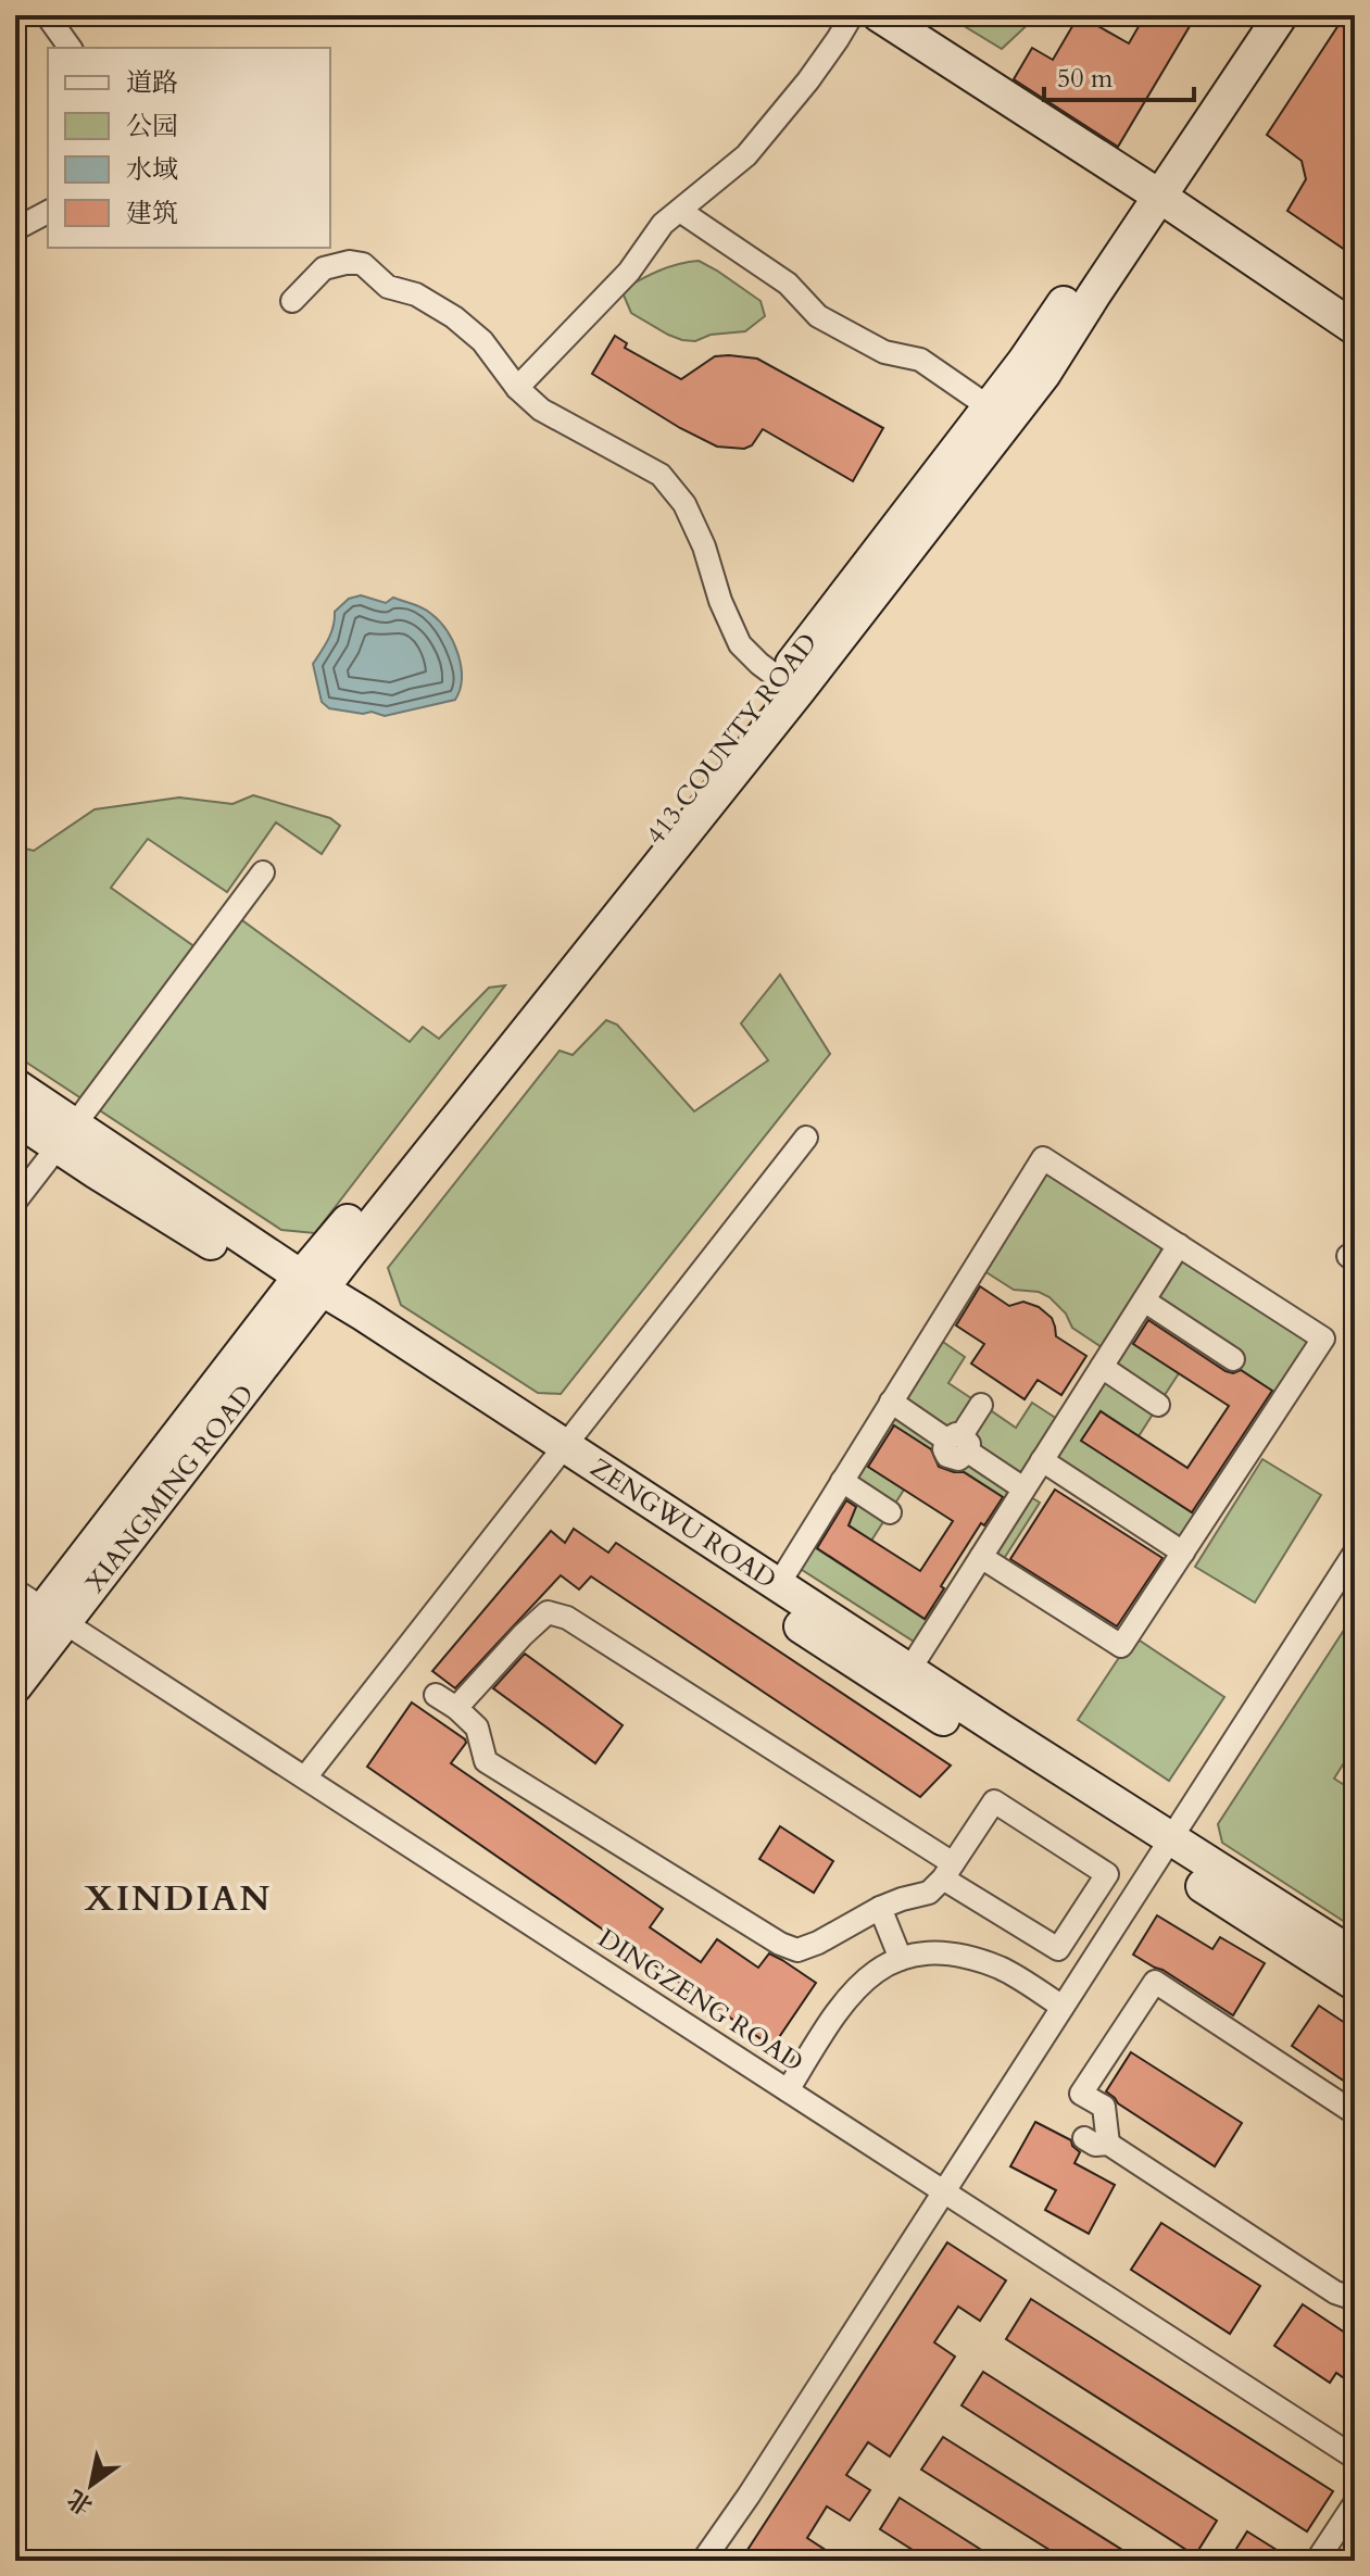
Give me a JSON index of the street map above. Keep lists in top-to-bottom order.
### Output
{
  "streets": {
    "street": [
      "413 COUNTY ROAD",
      "XIANGMING ROAD",
      "ZENGWU ROAD",
      "DINGZENG ROAD"
    ]
  },
  "crossings": [
    ["413 COUNTY ROAD", "XIANGMING ROAD"],
    ["413 COUNTY ROAD", "ZENGWU ROAD"],
    ["XIANGMING ROAD", "ZENGWU ROAD"],
    ["XIANGMING ROAD", "DINGZENG ROAD"]
  ],
  "districts": ["XINDIAN"],
  "legend": [
    "道路",
    "公园",
    "水域",
    "建筑"
  ],
  "scale_bar": "50 m",
  "north": "bottom left"
}
